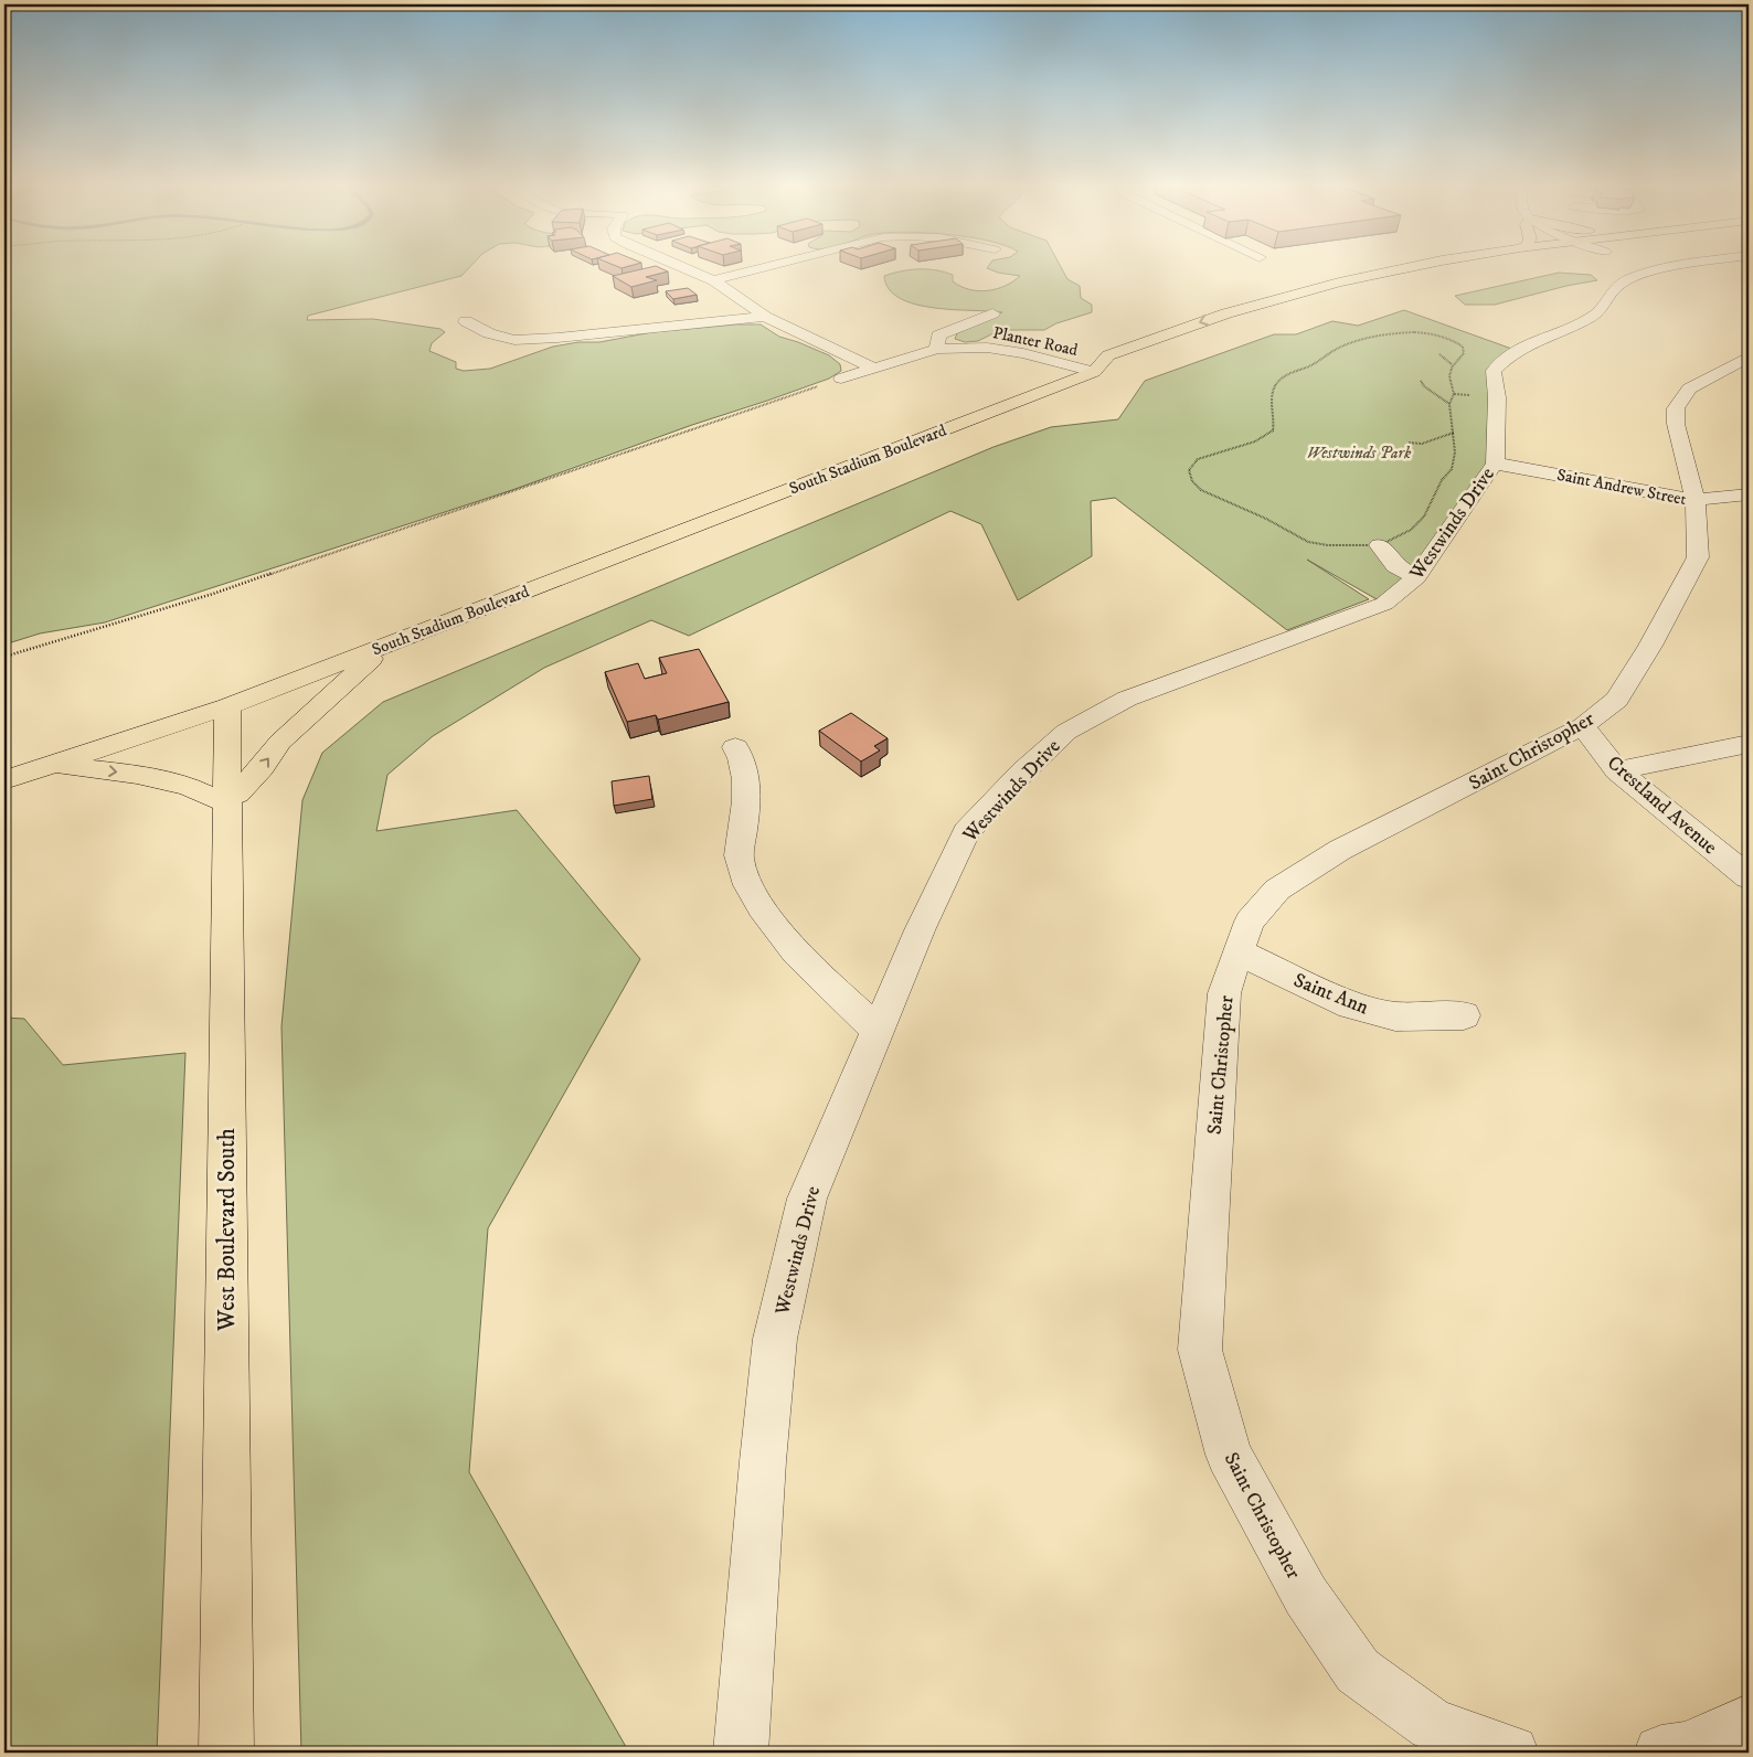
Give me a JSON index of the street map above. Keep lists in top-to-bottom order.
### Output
{
  "streets": {
    "main road": ["South Stadium Boulevard", "West Boulevard South"],
    "street": [
      "Planter Road",
      "Saint Andrew Street",
      "Westwinds Drive",
      "Saint Christopher",
      "Crestland Avenue",
      "Saint Ann"
    ]
  },
  "crossings": [
    ["Planter Road", "South Stadium Boulevard"],
    ["South Stadium Boulevard", "West Boulevard South"],
    ["Saint Andrew Street", "Westwinds Drive"],
    ["Saint Andrew Street", "Saint Christopher"],
    ["Saint Christopher", "Crestland Avenue"],
    ["Saint Christopher", "Saint Ann"]
  ],
  "parks": ["Westwinds Park"]
}
